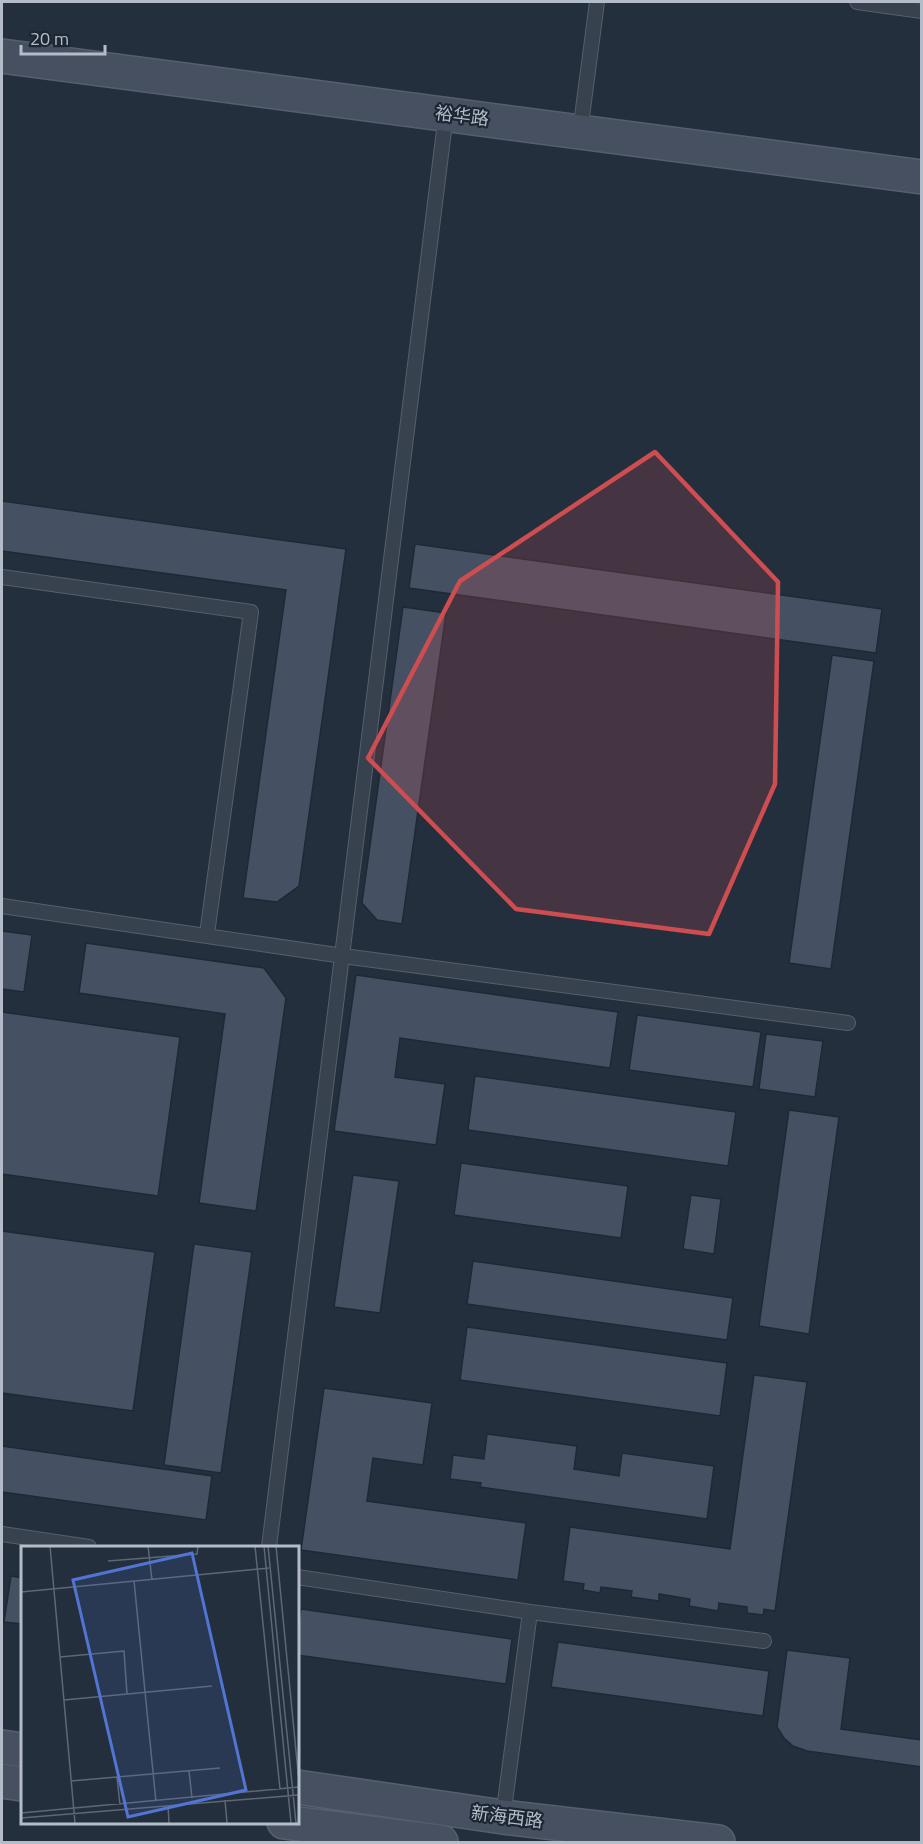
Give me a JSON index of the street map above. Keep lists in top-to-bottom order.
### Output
{
  "streets": {
    "street": ["裕华路", "新海西路"]
  },
  "scale_bar": "20 m"
}
